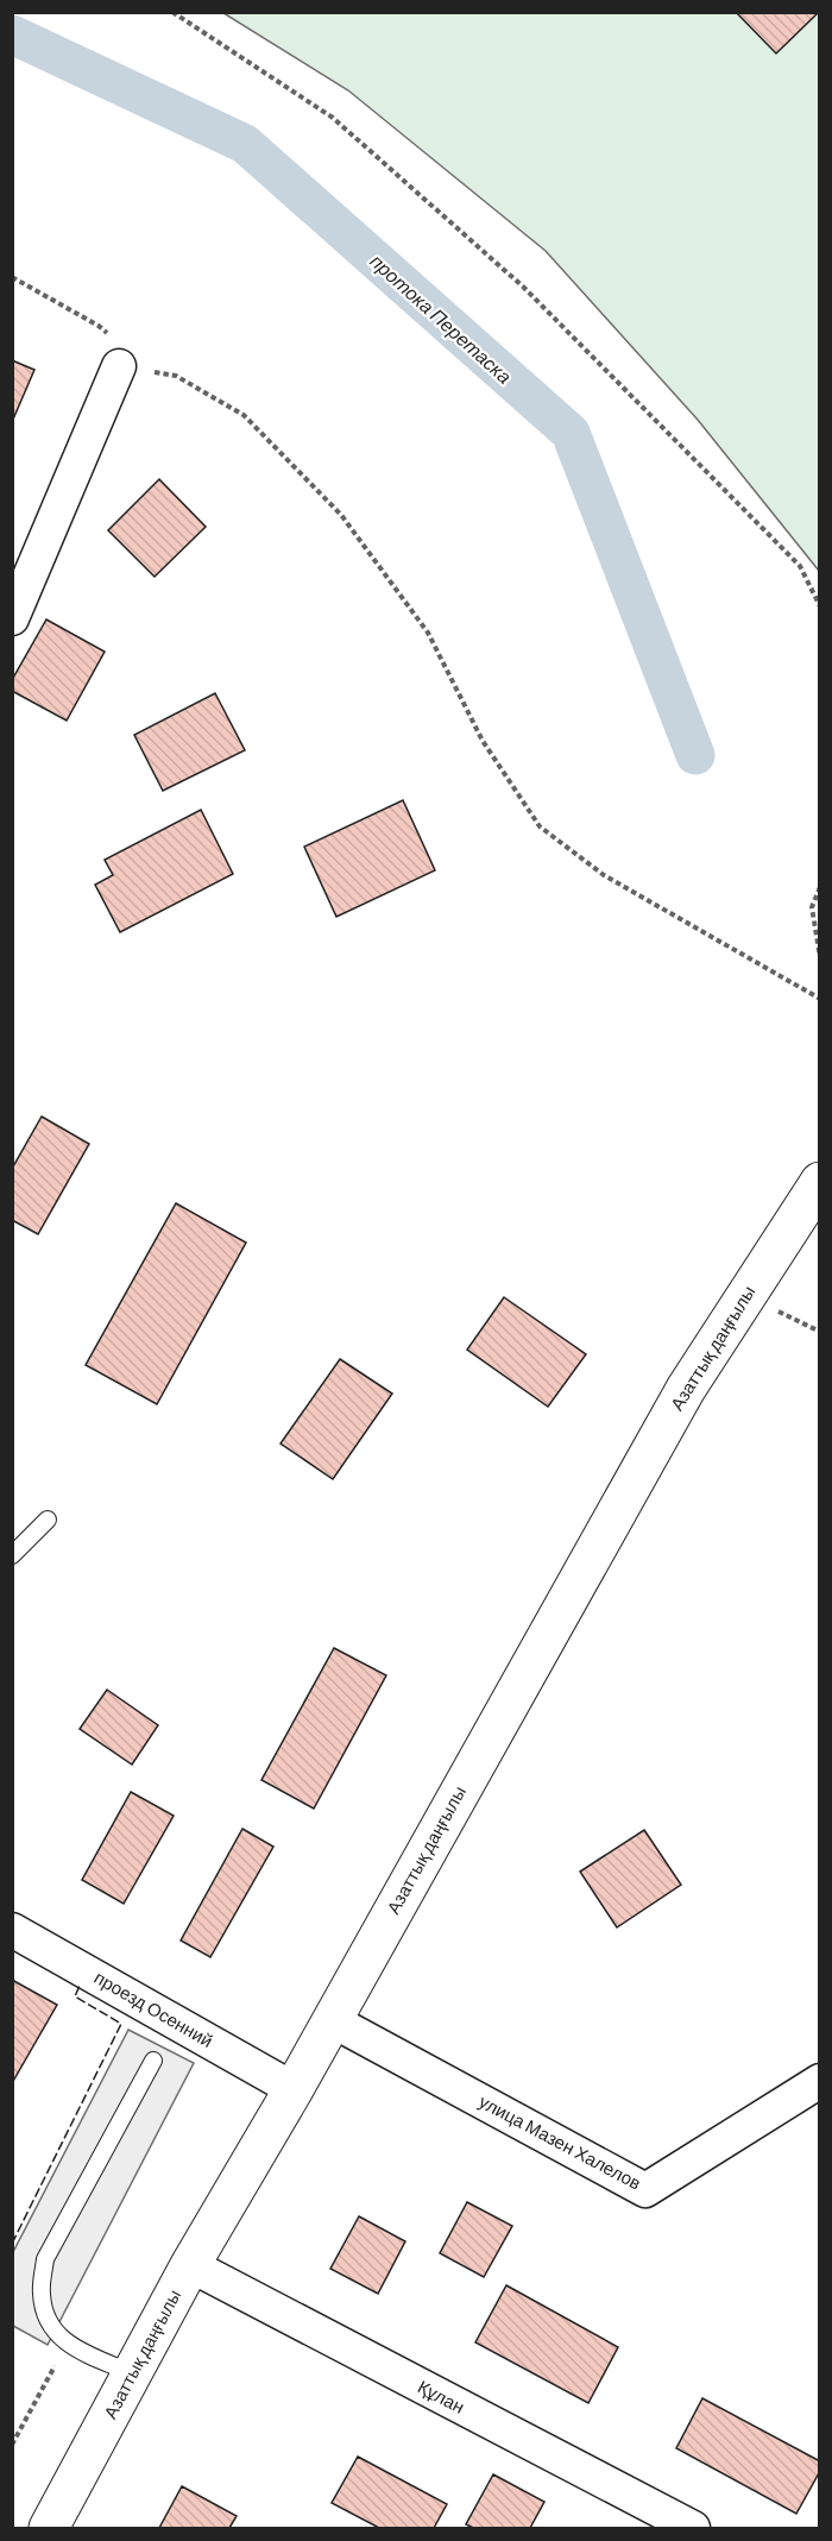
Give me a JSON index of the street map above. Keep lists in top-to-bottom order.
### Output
{
  "streets": {
    "main road": ["Азаттық даңғылы"],
    "street": ["проезд Осенний", "улица Мазен Халелов", "Құлан"]
  },
  "crossings": [
    ["Азаттық даңғылы", "проезд Осенний"],
    ["Азаттық даңғылы", "улица Мазен Халелов"],
    ["Азаттық даңғылы", "Құлан"]
  ],
  "water": ["протока Перетаска"]
}
